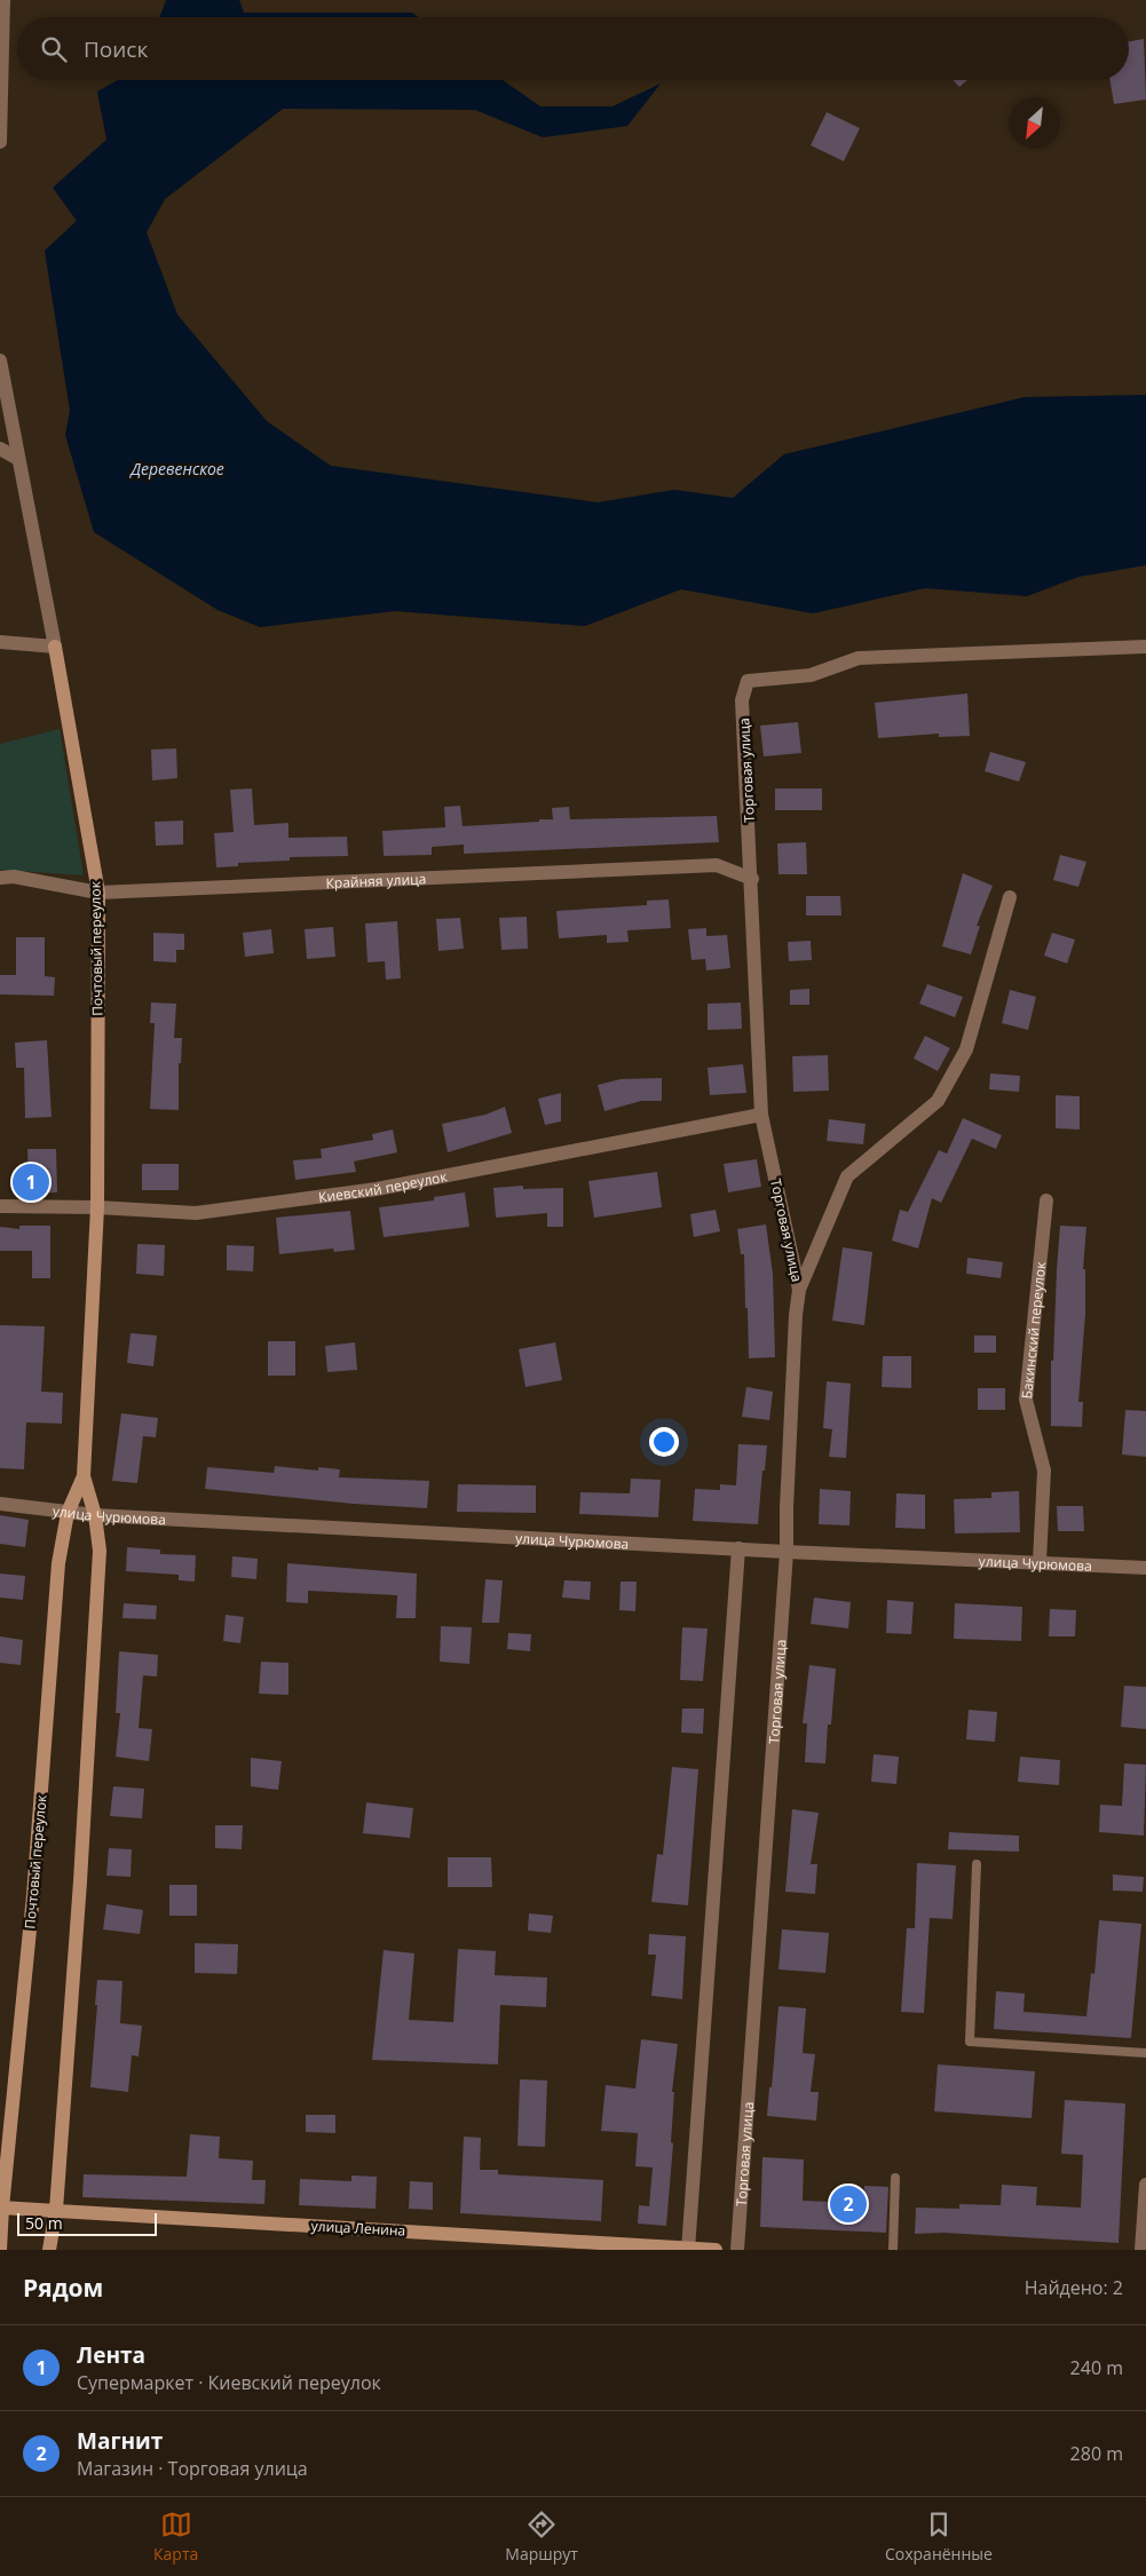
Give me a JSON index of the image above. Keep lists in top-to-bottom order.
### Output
{
  "streets": {
    "street": [
      "Торговая улица",
      "Крайняя улица",
      "Почтовый переулок",
      "Киевский переулок",
      "Бакинский переулок",
      "улица Чурюмова",
      "улица Ленина"
    ]
  },
  "crossings": [
    ["Торговая улица", "Крайняя улица"],
    ["Торговая улица", "Киевский переулок"],
    ["Торговая улица", "улица Чурюмова"],
    ["Крайняя улица", "Почтовый переулок"],
    ["Почтовый переулок", "Киевский переулок"],
    ["Почтовый переулок", "улица Чурюмова"],
    ["Почтовый переулок", "улица Ленина"],
    ["Бакинский переулок", "улица Чурюмова"]
  ],
  "water": ["Деревенское"],
  "scale_bar": "50 m",
  "north": "bottom left",
  "page": {
    "search": "Поиск",
    "pins": ["1", "2"],
    "scale": "50 m",
    "heading": ["Рядом", "Найдено: 2"],
    "list": [
      {
        "mark": "1",
        "name": "Лента",
        "note": "Супермаркет · Киевский переулок",
        "value": "240 m"
      },
      {
        "mark": "2",
        "name": "Магнит",
        "note": "Магазин · Торговая улица",
        "value": "280 m"
      }
    ],
    "nav": ["Карта", "Маршрут", "Сохранённые"]
  }
}
